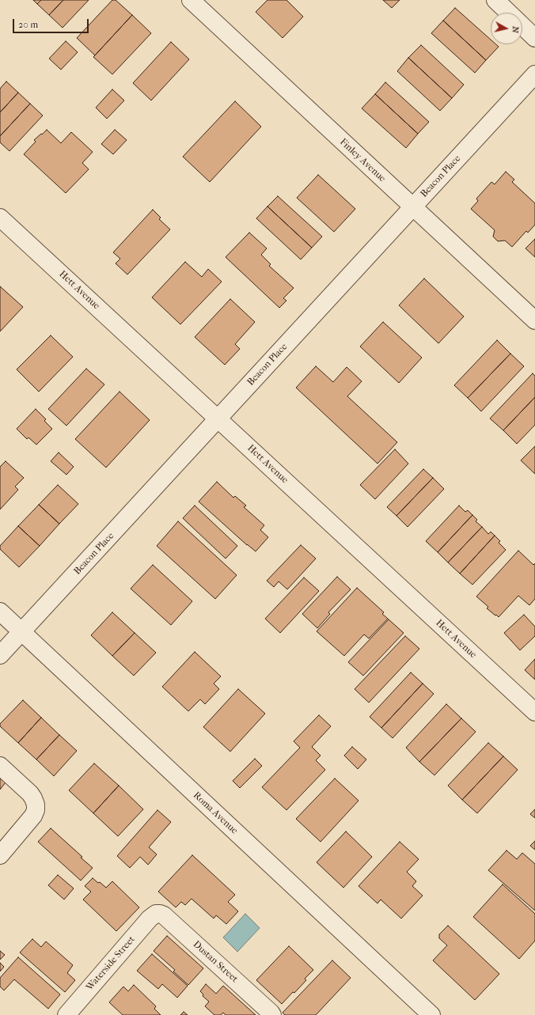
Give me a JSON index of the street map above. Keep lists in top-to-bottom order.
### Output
{
  "streets": {
    "street": [
      "Finley Avenue",
      "Beacon Place",
      "Hett Avenue",
      "Roma Avenue",
      "Dustan Street",
      "Waterside Street"
    ]
  },
  "crossings": [
    ["Finley Avenue", "Beacon Place"],
    ["Beacon Place", "Hett Avenue"],
    ["Beacon Place", "Roma Avenue"],
    ["Dustan Street", "Waterside Street"]
  ],
  "scale_bar": "20 m",
  "north": "right"
}
